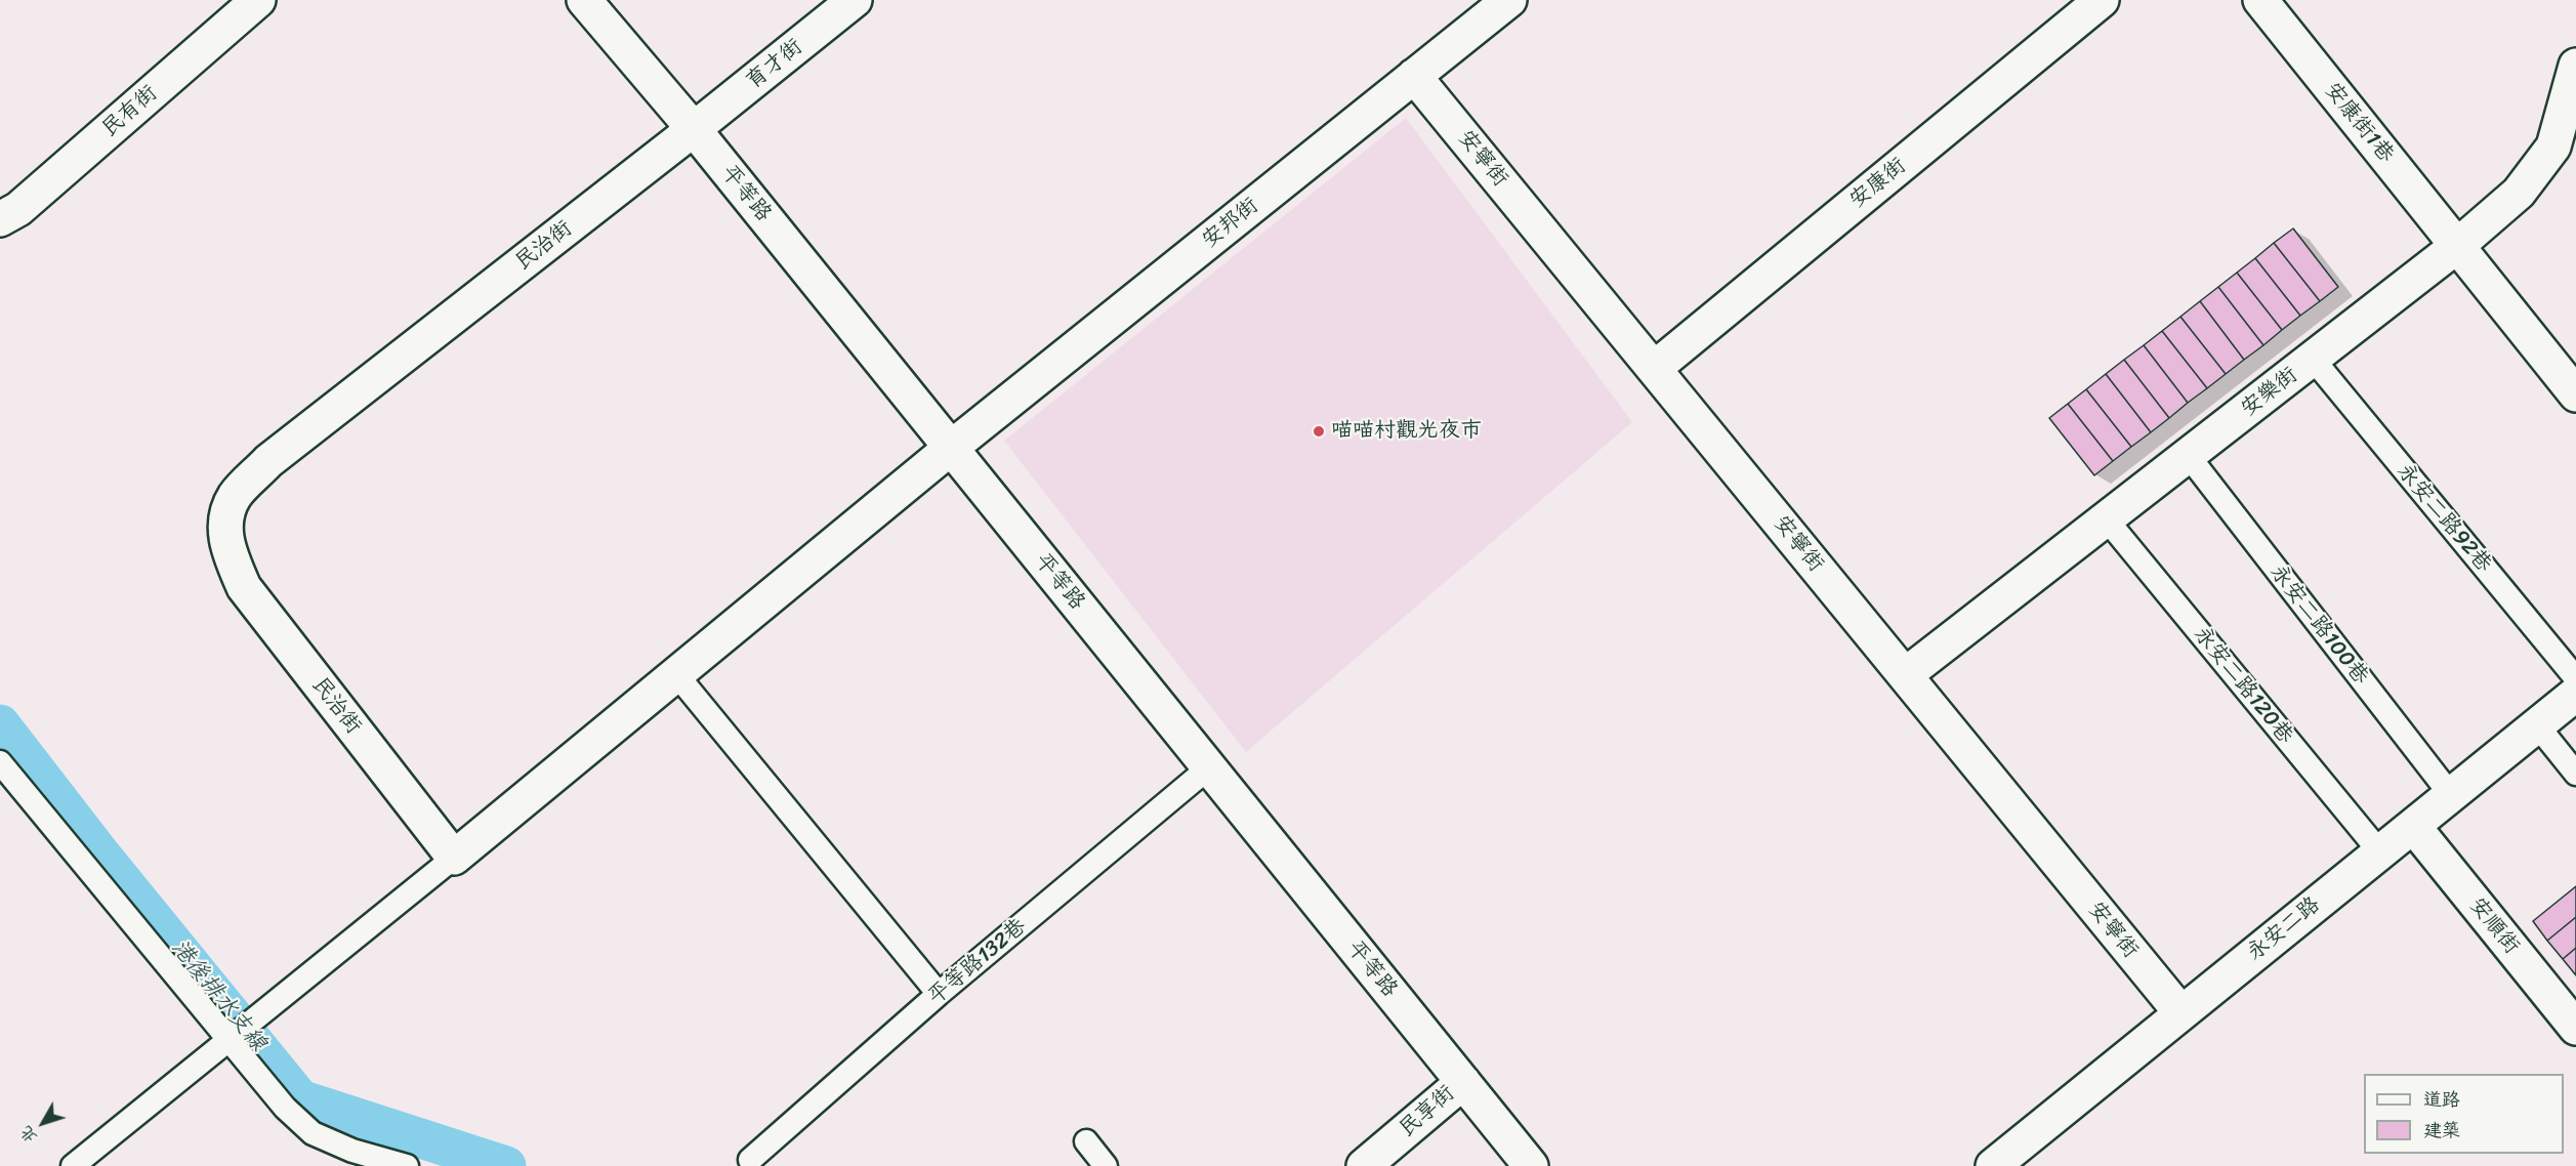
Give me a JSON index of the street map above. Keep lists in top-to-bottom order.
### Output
{
  "streets": {
    "street": [
      "育才街",
      "民有街",
      "安康街1巷",
      "安寧街",
      "安康街",
      "平等路",
      "安邦街",
      "民治街",
      "安樂街",
      "安順街",
      "永安二路",
      "民享街"
    ],
    "lane": [
      "永安二路92巷",
      "永安二路100巷",
      "永安二路120巷",
      "平等路132巷"
    ]
  },
  "crossings": [
    ["育才街", "平等路"],
    ["育才街", "民治街"],
    ["安康街1巷", "安樂街"],
    ["安寧街", "安康街"],
    ["安寧街", "安邦街"],
    ["安寧街", "安樂街"],
    ["安寧街", "永安二路"],
    ["平等路", "安邦街"],
    ["平等路", "民治街"],
    ["平等路", "平等路132巷"],
    ["平等路", "民享街"],
    ["安樂街", "永安二路92巷"],
    ["安樂街", "永安二路100巷"],
    ["安樂街", "永安二路120巷"],
    ["永安二路100巷", "永安二路"],
    ["永安二路120巷", "永安二路"],
    ["安順街", "永安二路"]
  ],
  "water": ["港後排水支線"],
  "places": ["喵喵村觀光夜市"],
  "legend": ["道路", "建築"],
  "north": "bottom left"
}
